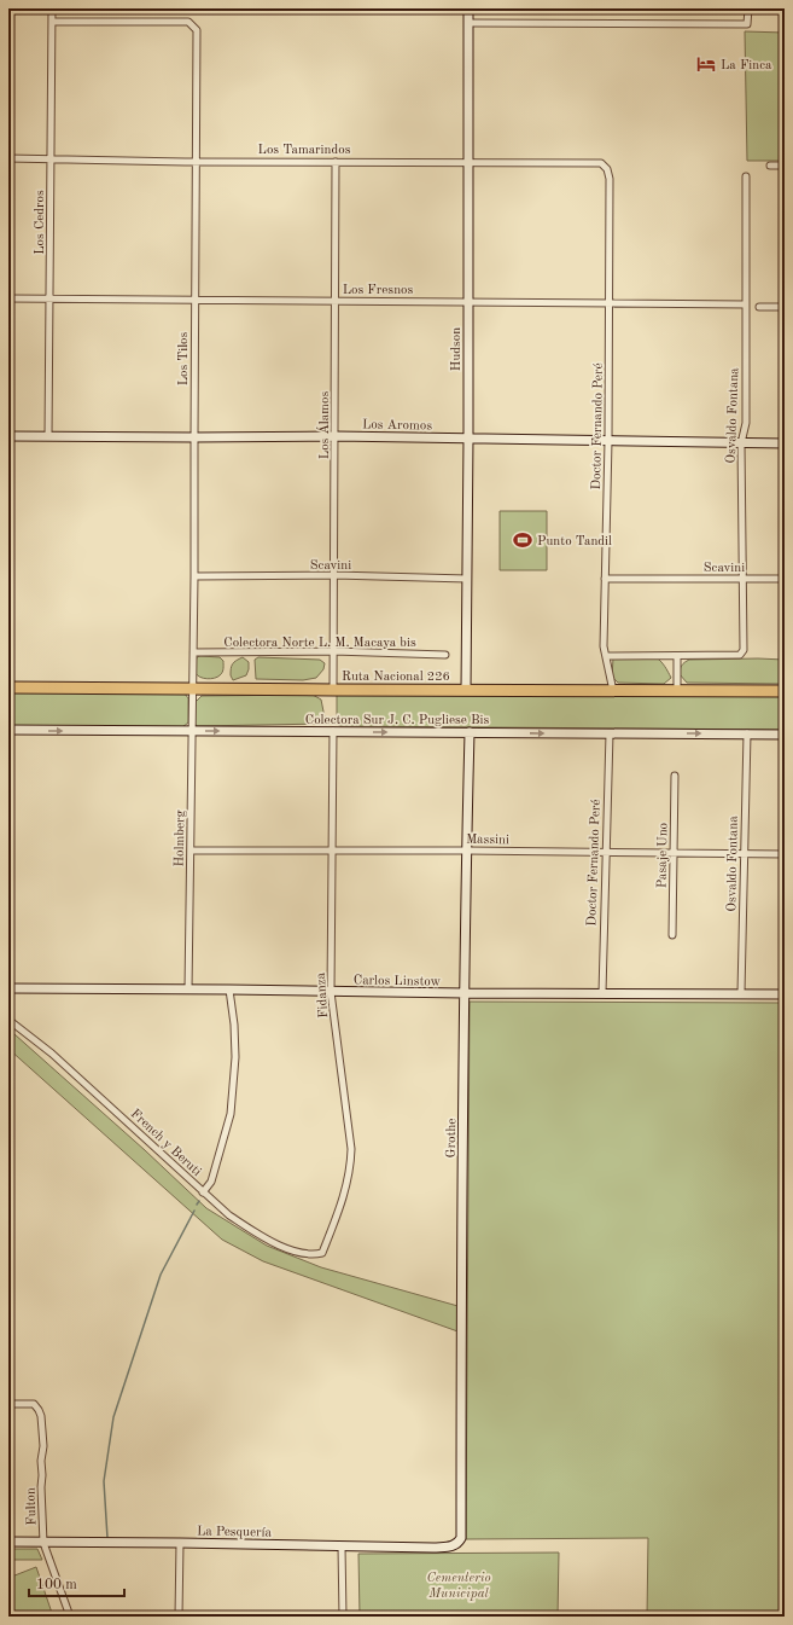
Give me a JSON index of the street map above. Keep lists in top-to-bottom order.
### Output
{
  "streets": {
    "highway": ["Ruta Nacional 226"],
    "street": [
      "Los Tamarindos",
      "Los Cedros",
      "Los Fresnos",
      "Hudson",
      "Los Tilos",
      "Osvaldo Fontana",
      "Los Aromos",
      "Los Álamos",
      "Doctor Fernando Peré",
      "Scavini",
      "Colectora Norte L. M. Macaya bis",
      "Colectora Sur J. C. Pugliese Bis",
      "Holmberg",
      "Massini",
      "Pasaje Uno",
      "Carlos Linstow",
      "Fidanza",
      "Grothe",
      "French y Beruti",
      "Fulton",
      "La Pesquería"
    ]
  },
  "crossings": [
    ["Los Tamarindos", "Los Cedros"],
    ["Los Tamarindos", "Hudson"],
    ["Los Tamarindos", "Los Tilos"],
    ["Los Tamarindos", "Los Álamos"],
    ["Los Tamarindos", "Doctor Fernando Peré"],
    ["Los Cedros", "Los Fresnos"],
    ["Los Cedros", "Los Tilos"],
    ["Los Cedros", "Los Aromos"],
    ["Los Fresnos", "Hudson"],
    ["Los Fresnos", "Los Tilos"],
    ["Los Fresnos", "Osvaldo Fontana"],
    ["Los Fresnos", "Los Álamos"],
    ["Los Fresnos", "Doctor Fernando Peré"],
    ["Hudson", "Los Aromos"],
    ["Hudson", "Scavini"],
    ["Hudson", "Ruta Nacional 226"],
    ["Los Tilos", "Los Aromos"],
    ["Los Tilos", "Scavini"],
    ["Los Tilos", "Colectora Norte L. M. Macaya bis"],
    ["Los Tilos", "Ruta Nacional 226"],
    ["Los Tilos", "Holmberg"],
    ["Osvaldo Fontana", "Los Aromos"],
    ["Osvaldo Fontana", "Scavini"],
    ["Osvaldo Fontana", "Colectora Sur J. C. Pugliese Bis"],
    ["Osvaldo Fontana", "Massini"],
    ["Osvaldo Fontana", "Carlos Linstow"],
    ["Los Aromos", "Los Álamos"],
    ["Los Aromos", "Doctor Fernando Peré"],
    ["Los Álamos", "Scavini"],
    ["Los Álamos", "Colectora Norte L. M. Macaya bis"],
    ["Los Álamos", "Ruta Nacional 226"],
    ["Doctor Fernando Peré", "Scavini"],
    ["Doctor Fernando Peré", "Ruta Nacional 226"],
    ["Doctor Fernando Peré", "Colectora Sur J. C. Pugliese Bis"],
    ["Doctor Fernando Peré", "Massini"],
    ["Doctor Fernando Peré", "Carlos Linstow"],
    ["Ruta Nacional 226", "Holmberg"],
    ["Colectora Sur J. C. Pugliese Bis", "Holmberg"],
    ["Colectora Sur J. C. Pugliese Bis", "Fidanza"],
    ["Colectora Sur J. C. Pugliese Bis", "Grothe"],
    ["Holmberg", "Massini"],
    ["Holmberg", "Carlos Linstow"],
    ["Massini", "Pasaje Uno"],
    ["Massini", "Fidanza"],
    ["Massini", "Grothe"],
    ["Carlos Linstow", "Fidanza"],
    ["Carlos Linstow", "Grothe"],
    ["Fidanza", "French y Beruti"],
    ["Grothe", "La Pesquería"],
    ["Fulton", "La Pesquería"]
  ],
  "one_way": ["Colectora Sur J. C. Pugliese Bis"],
  "parks": ["Cementerio Municipal"],
  "places": {
    "hotel": ["La Finca"],
    "sports": ["Punto Tandil"]
  },
  "scale_bar": "100 m"
}
